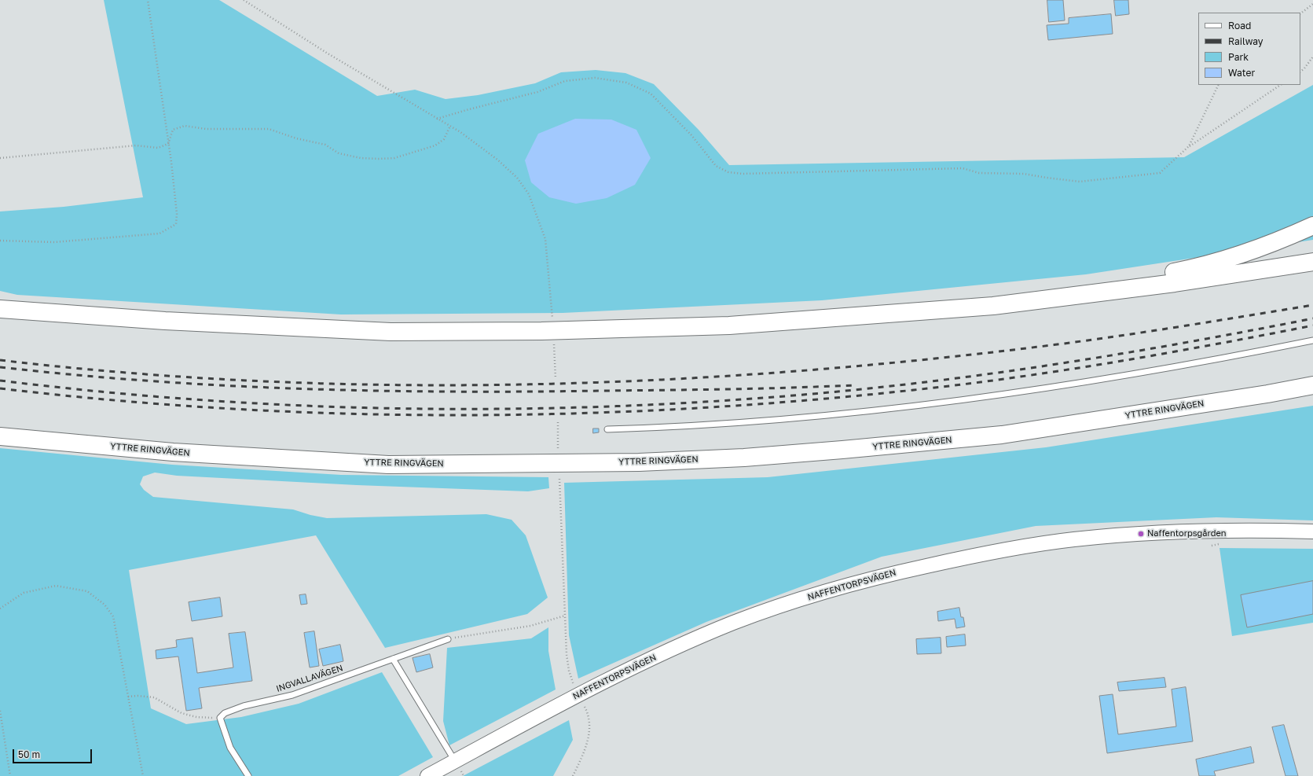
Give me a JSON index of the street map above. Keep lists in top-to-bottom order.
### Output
{
  "streets": {
    "highway": ["YTTRE RINGVÄGEN"],
    "street": ["NAFFENTORPSVÄGEN"],
    "lane": ["INGVALLAVÄGEN"]
  },
  "places": ["Naffentorpsgården"],
  "legend": [
    "Road",
    "Railway",
    "Park",
    "Water"
  ],
  "scale_bar": "50 m"
}
